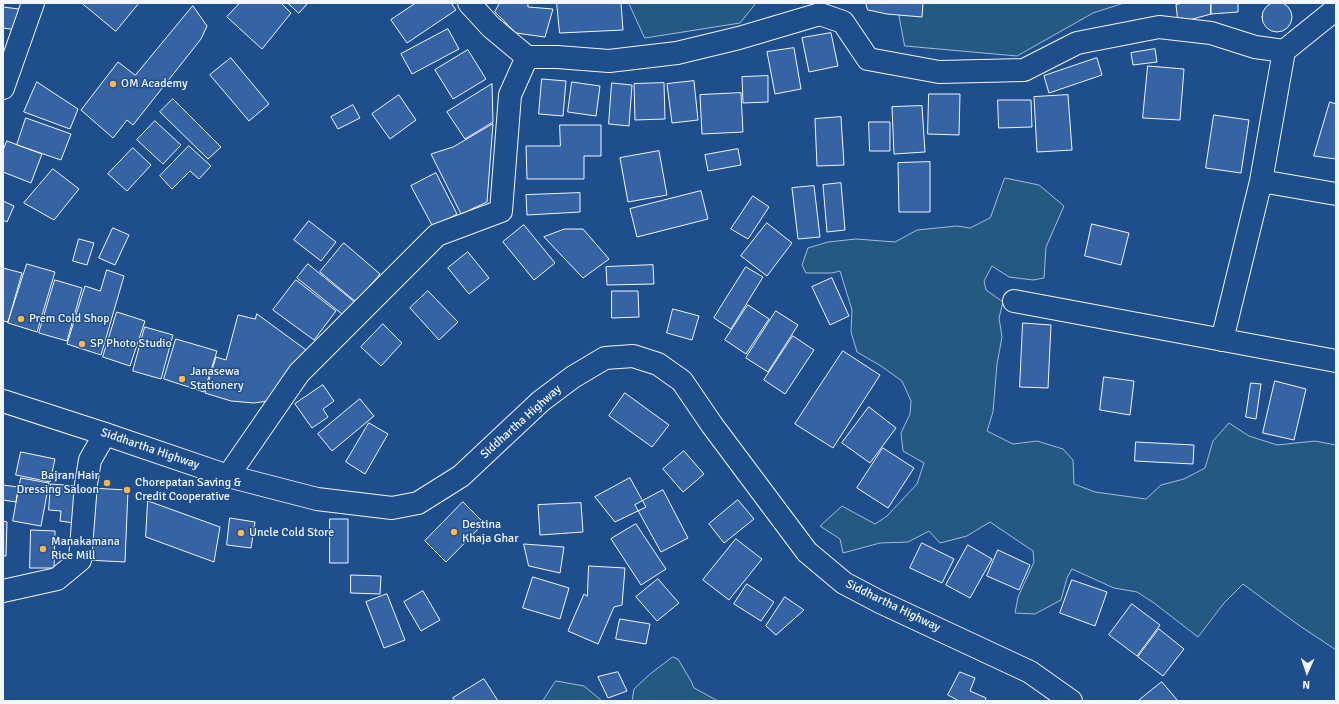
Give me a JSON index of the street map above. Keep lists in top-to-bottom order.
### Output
{
  "streets": {
    "main road": ["Siddhartha Highway"]
  },
  "places": [
    "OM Academy",
    "Prem Cold Shop",
    "SP Photo Studio",
    "Janasewa Stationery",
    "Bajran Hair Dressing Saloon",
    "Chorepatan Saving & Credit Cooperative",
    "Destina Khaja Ghar",
    "Uncle Cold Store",
    "Manakamana Rice Mill"
  ],
  "north": "bottom"
}
